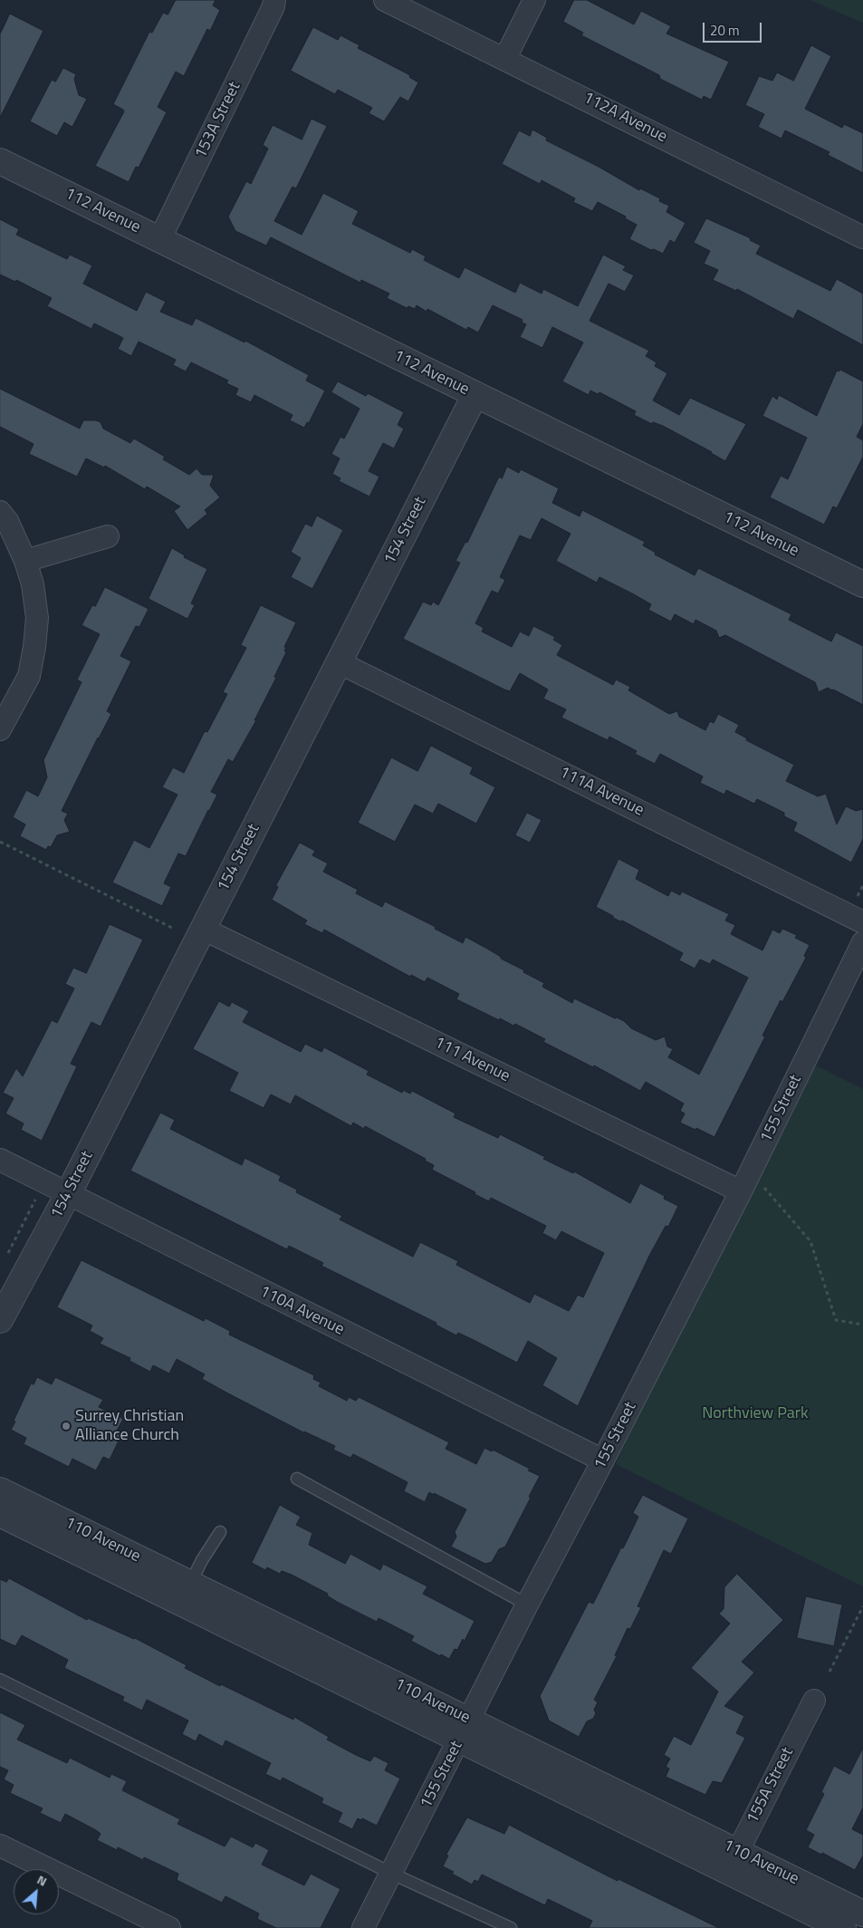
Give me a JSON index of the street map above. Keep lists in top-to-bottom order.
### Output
{
  "streets": {
    "street": [
      "112A Avenue",
      "153A Street",
      "112 Avenue",
      "154 Street",
      "111A Avenue",
      "111 Avenue",
      "155 Street",
      "110A Avenue",
      "110 Avenue",
      "155A Street"
    ]
  },
  "crossings": [
    ["153A Street", "112 Avenue"],
    ["112 Avenue", "154 Street"],
    ["154 Street", "111A Avenue"],
    ["154 Street", "111 Avenue"],
    ["154 Street", "110A Avenue"],
    ["111 Avenue", "155 Street"],
    ["155 Street", "110A Avenue"],
    ["155 Street", "110 Avenue"],
    ["110 Avenue", "155A Street"]
  ],
  "parks": ["Northview Park"],
  "places": ["Surrey Christian Alliance Church"],
  "scale_bar": "20 m",
  "north": "top right"
}
